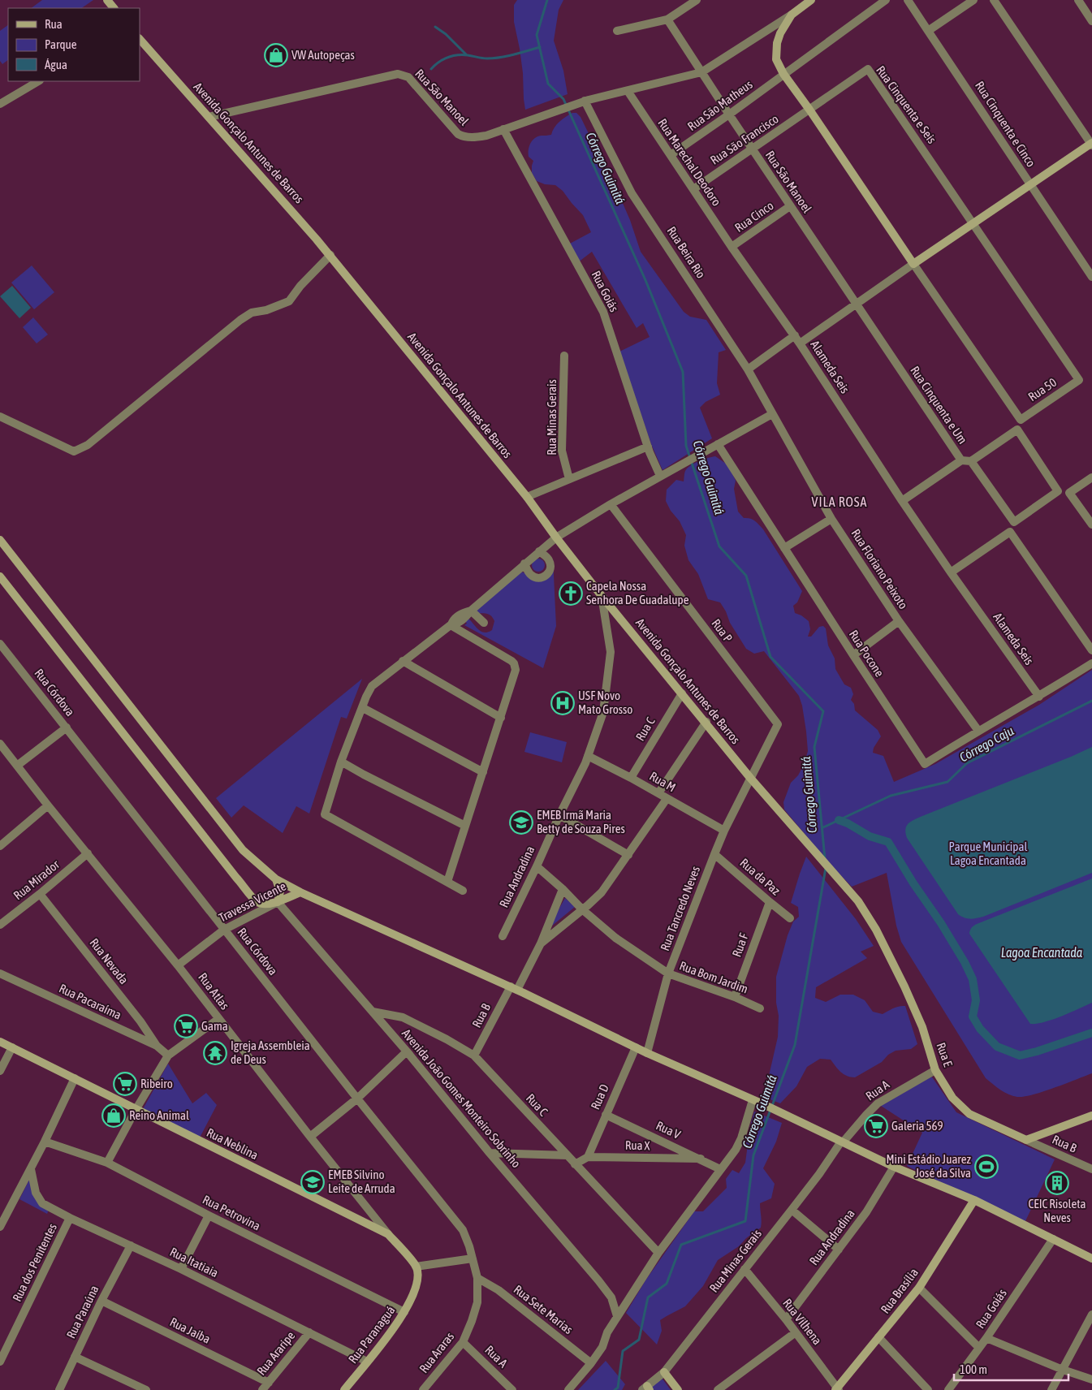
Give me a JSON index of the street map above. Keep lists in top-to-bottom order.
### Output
{
  "streets": {
    "street": [
      "Rua São Manoel",
      "Rua Cinquenta e Seis",
      "Rua São Matheus",
      "Rua Cinquenta e Cinco",
      "Rua São Francisco",
      "Avenida Gonçalo Antunes de Barros",
      "Rua Marechal Deodoro",
      "Rua Cinco",
      "Rua Beira Rio",
      "Rua Goiás",
      "Alameda Seis",
      "Rua 50",
      "Rua Cinquenta e Um",
      "Rua Minas Gerais",
      "Rua Floriano Peixoto",
      "Rua P",
      "Rua Pocone",
      "Rua Córdova",
      "Rua C",
      "Rua M",
      "Rua Andradina",
      "Rua da Paz",
      "Rua Mirador",
      "Travessa Vicente",
      "Rua Tancredo Neves",
      "Rua F",
      "Rua Nevada",
      "Rua Bom Jardim",
      "Rua Atlas",
      "Rua Pacaraíma",
      "Rua B",
      "Rua E",
      "Rua A",
      "Rua D",
      "Avenida João Gomes Monteiro Sobrinho",
      "Rua V",
      "Rua Neblina",
      "Rua X",
      "Rua Petrovina",
      "Rua dos Penitentes",
      "Rua Itatiaia",
      "Rua Brasília",
      "Rua Sete Marias",
      "Rua Paraúna",
      "Rua Vilhena",
      "Rua Jaíba",
      "Rua Paranaguá",
      "Rua Araras",
      "Rua Araripe"
    ]
  },
  "crossings": [
    ["Rua São Manoel", "Rua São Matheus"],
    ["Rua São Manoel", "Rua São Francisco"],
    ["Rua São Manoel", "Avenida Gonçalo Antunes de Barros"],
    ["Rua São Manoel", "Rua Marechal Deodoro"],
    ["Rua São Manoel", "Rua Cinco"],
    ["Rua São Manoel", "Rua Beira Rio"],
    ["Rua São Manoel", "Rua Goiás"],
    ["Rua São Manoel", "Alameda Seis"],
    ["Rua São Manoel", "Rua Cinquenta e Um"],
    ["Rua Cinquenta e Seis", "Rua São Francisco"],
    ["Rua Cinquenta e Seis", "Alameda Seis"],
    ["Rua Cinquenta e Seis", "Rua 50"],
    ["Rua São Matheus", "Rua Marechal Deodoro"],
    ["Rua Cinquenta e Cinco", "Alameda Seis"],
    ["Rua São Francisco", "Rua Marechal Deodoro"],
    ["Avenida Gonçalo Antunes de Barros", "Rua P"],
    ["Avenida Gonçalo Antunes de Barros", "Rua C"],
    ["Avenida Gonçalo Antunes de Barros", "Rua Andradina"],
    ["Avenida Gonçalo Antunes de Barros", "Rua Tancredo Neves"],
    ["Avenida Gonçalo Antunes de Barros", "Rua E"],
    ["Rua Marechal Deodoro", "Rua Cinco"],
    ["Rua Marechal Deodoro", "Alameda Seis"],
    ["Rua Cinco", "Alameda Seis"],
    ["Rua Beira Rio", "Rua Floriano Peixoto"],
    ["Alameda Seis", "Rua 50"],
    ["Alameda Seis", "Rua Cinquenta e Um"],
    ["Alameda Seis", "Rua Pocone"],
    ["Rua Minas Gerais", "Rua A"],
    ["Rua Minas Gerais", "Rua Vilhena"],
    ["Rua Floriano Peixoto", "Rua Pocone"],
    ["Rua P", "Rua Tancredo Neves"],
    ["Rua Córdova", "Travessa Vicente"],
    ["Rua Córdova", "Rua Araras"],
    ["Rua C", "Rua M"],
    ["Rua C", "Rua B"],
    ["Rua C", "Avenida João Gomes Monteiro Sobrinho"],
    ["Rua M", "Rua Andradina"],
    ["Rua M", "Rua Tancredo Neves"],
    ["Rua Andradina", "Rua Vilhena"],
    ["Rua da Paz", "Rua Tancredo Neves"],
    ["Rua da Paz", "Rua F"],
    ["Rua Mirador", "Rua Nevada"],
    ["Rua Mirador", "Rua Atlas"],
    ["Travessa Vicente", "Rua Atlas"],
    ["Travessa Vicente", "Avenida João Gomes Monteiro Sobrinho"],
    ["Rua Tancredo Neves", "Rua Bom Jardim"],
    ["Rua F", "Rua Bom Jardim"],
    ["Rua Nevada", "Rua Pacaraíma"],
    ["Rua Bom Jardim", "Rua B"],
    ["Rua Atlas", "Rua Neblina"],
    ["Rua Atlas", "Rua Paranaguá"],
    ["Rua B", "Rua E"],
    ["Rua E", "Rua A"],
    ["Rua A", "Rua Araras"],
    ["Rua D", "Rua V"],
    ["Rua D", "Rua X"],
    ["Rua V", "Rua X"],
    ["Rua Petrovina", "Rua Paranaguá"],
    ["Rua dos Penitentes", "Rua Itatiaia"],
    ["Rua Itatiaia", "Rua Paraúna"],
    ["Rua Itatiaia", "Rua Paranaguá"],
    ["Rua Itatiaia", "Rua Araripe"],
    ["Rua Brasília", "Rua Vilhena"],
    ["Rua Sete Marias", "Rua Araras"],
    ["Rua Paraúna", "Rua Jaíba"],
    ["Rua Jaíba", "Rua Araripe"]
  ],
  "districts": ["VILA ROSA"],
  "water": ["Córrego Guimitá", "Córrego Caju", "Lagoa Encantada"],
  "parks": ["Parque Municipal Lagoa Encantada"],
  "places": {
    "shop": ["VW Autopeças", "Reino Animal"],
    "church": ["Capela Nossa Senhora De Guadalupe"],
    "hospital": ["USF Novo Mato Grosso"],
    "school or university": ["EMEB Irmã Maria Betty de Souza Pires", "EMEB Silvino Leite de Arruda"],
    "supermarket": ["Gama", "Ribeiro", "Galeria 569"],
    "temple": ["Igreja Assembleia de Deus"],
    "sports": ["Mini Estádio Juarez José da Silva"],
    "building": ["CEIC Risoleta Neves"]
  },
  "legend": ["Rua", "Parque", "Água"],
  "scale_bar": "100 m"
}
